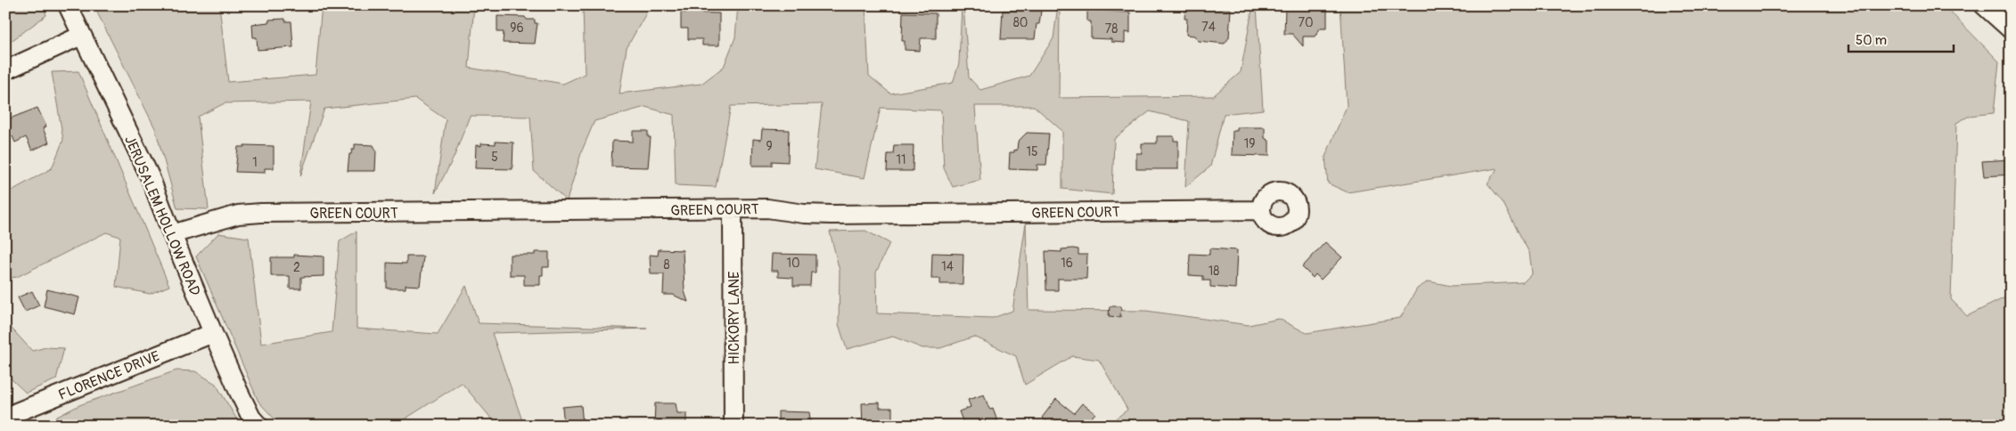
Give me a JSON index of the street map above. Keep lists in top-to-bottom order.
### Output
{
  "streets": {
    "street": [
      "GREEN COURT",
      "JERUSALEM HOLLOW ROAD",
      "HICKORY LANE",
      "FLORENCE DRIVE"
    ]
  },
  "crossings": [
    ["GREEN COURT", "JERUSALEM HOLLOW ROAD"],
    ["GREEN COURT", "HICKORY LANE"],
    ["JERUSALEM HOLLOW ROAD", "FLORENCE DRIVE"]
  ],
  "house_numbers": [
    "80",
    "70",
    "74",
    "96",
    "78",
    "19",
    "9",
    "15",
    "5",
    "11",
    "1",
    "10",
    "16",
    "8",
    "14",
    "2",
    "18"
  ],
  "scale_bar": "50 m"
}
